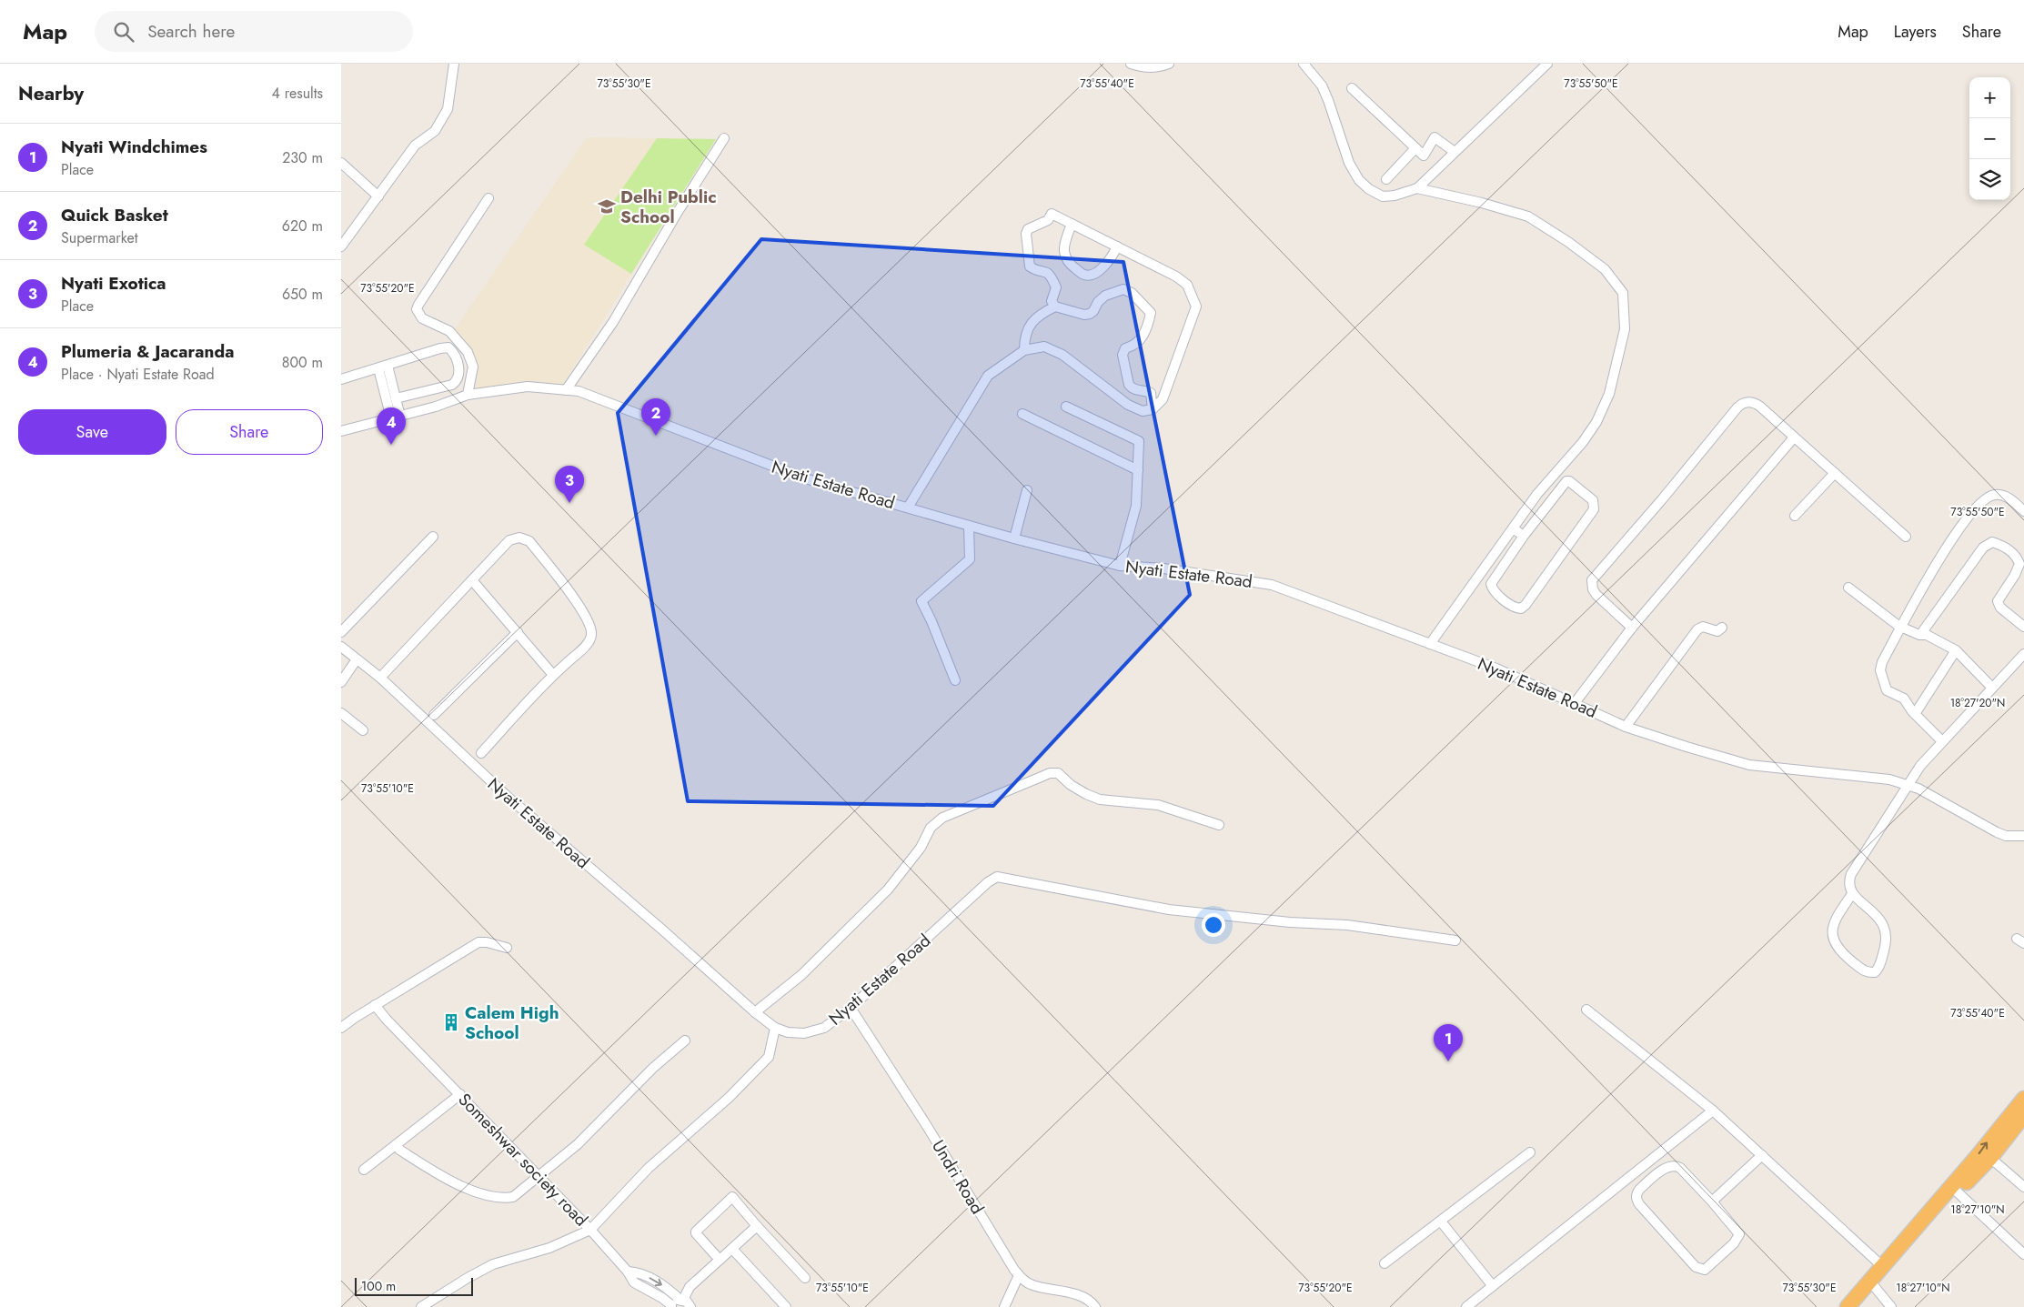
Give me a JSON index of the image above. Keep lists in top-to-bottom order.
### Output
{
  "streets": {
    "street": ["Nyati Estate Road", "Someshwar society road", "Undri Road"]
  },
  "crossings": [
    ["Nyati Estate Road", "Undri Road"]
  ],
  "places": {
    "school or university": ["Delhi Public School"],
    "building": ["Calem High School"]
  },
  "scale_bar": "100 m",
  "page": {
    "header": "Map",
    "search": "Search here",
    "nav": ["Map", "Layers", "Share"],
    "heading": ["Nearby", "4 results"],
    "map_buttons": ["+", "−"],
    "list": [
      {
        "mark": "1",
        "name": "Nyati Windchimes",
        "note": "Place",
        "value": "230 m"
      },
      {
        "mark": "2",
        "name": "Quick Basket",
        "note": "Supermarket",
        "value": "620 m"
      },
      {
        "mark": "3",
        "name": "Nyati Exotica",
        "note": "Place",
        "value": "650 m"
      },
      {
        "mark": "4",
        "name": "Plumeria & Jacaranda",
        "note": "Place · Nyati Estate Road",
        "value": "800 m"
      }
    ],
    "buttons": ["Save", "Share"],
    "pins": [
      "2",
      "4",
      "3",
      "1"
    ],
    "scale": "100 m"
  },
  "coordinates": [
    "73°55'40\"E",
    "73°55'30\"E",
    "73°55'50\"E",
    "73°55'20\"E",
    "18°27'20\"N",
    "73°55'10\"E",
    "18°27'10\"N"
  ]
}
